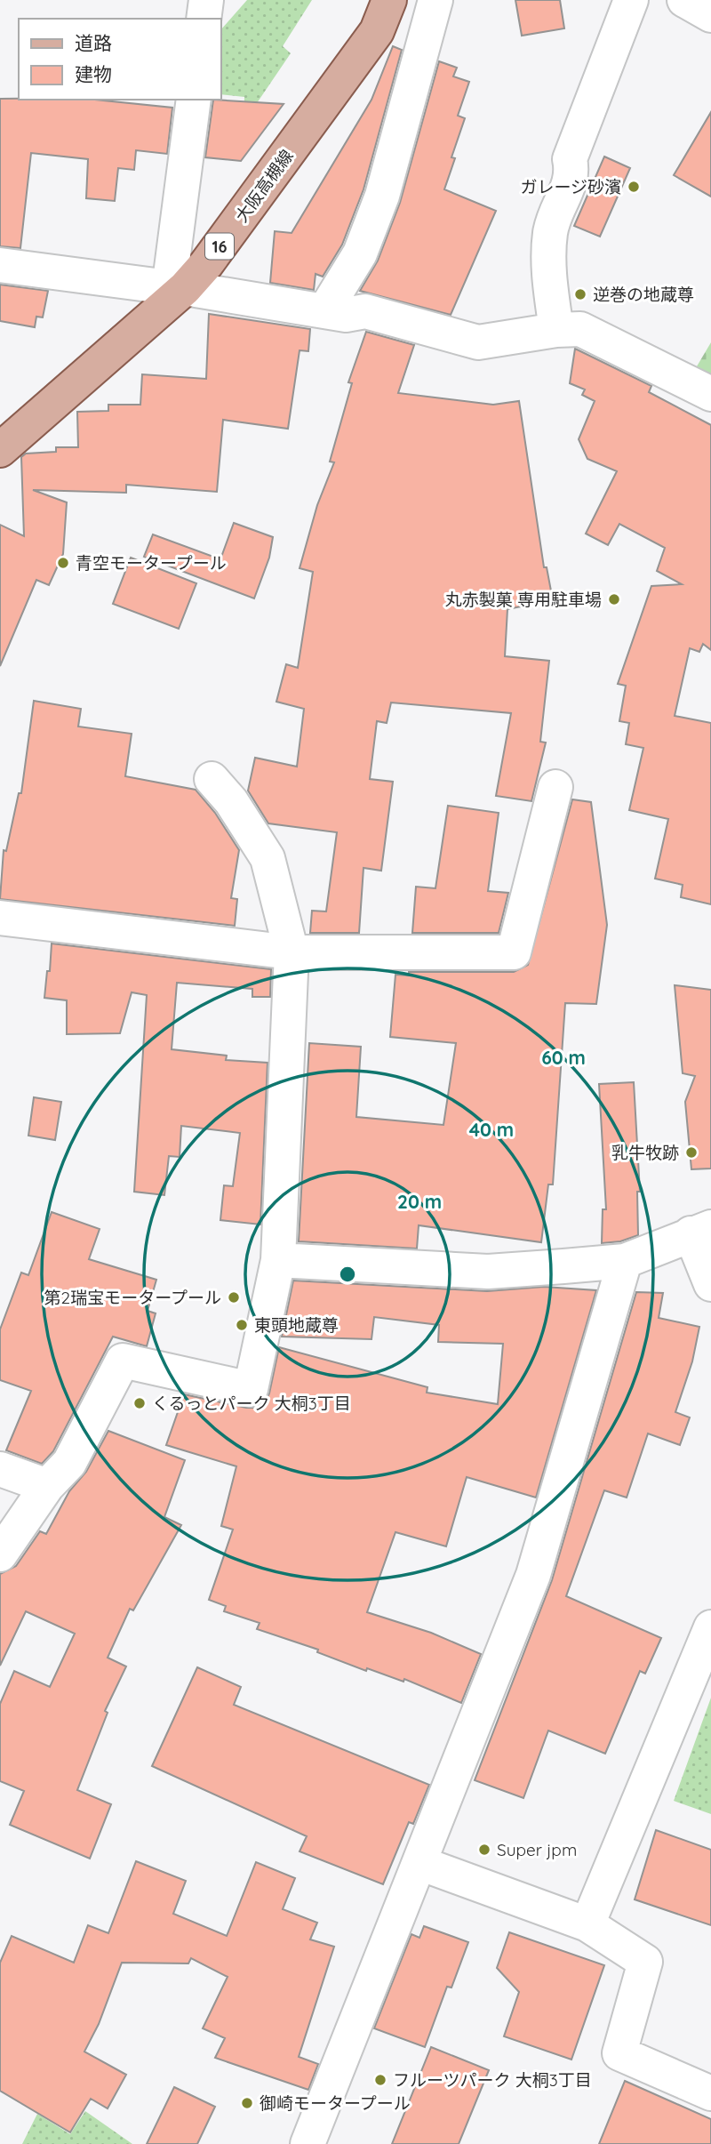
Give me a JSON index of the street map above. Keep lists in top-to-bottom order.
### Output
{
  "streets": {
    "main road": ["大阪高槻線", "16"]
  },
  "places": [
    "ガレージ砂濱",
    "逆巻の地蔵尊",
    "青空モータープール",
    "丸赤製菓 専用駐車場",
    "乳牛牧跡",
    "第2瑞宝モータープール",
    "東頭地蔵尊",
    "くるっとパーク 大桐3丁目",
    "Super jpm",
    "フルーツパーク 大桐3丁目",
    "御崎モータープール"
  ],
  "legend": ["道路", "建物"],
  "rings": ["60 m", "40 m", "20 m"]
}
